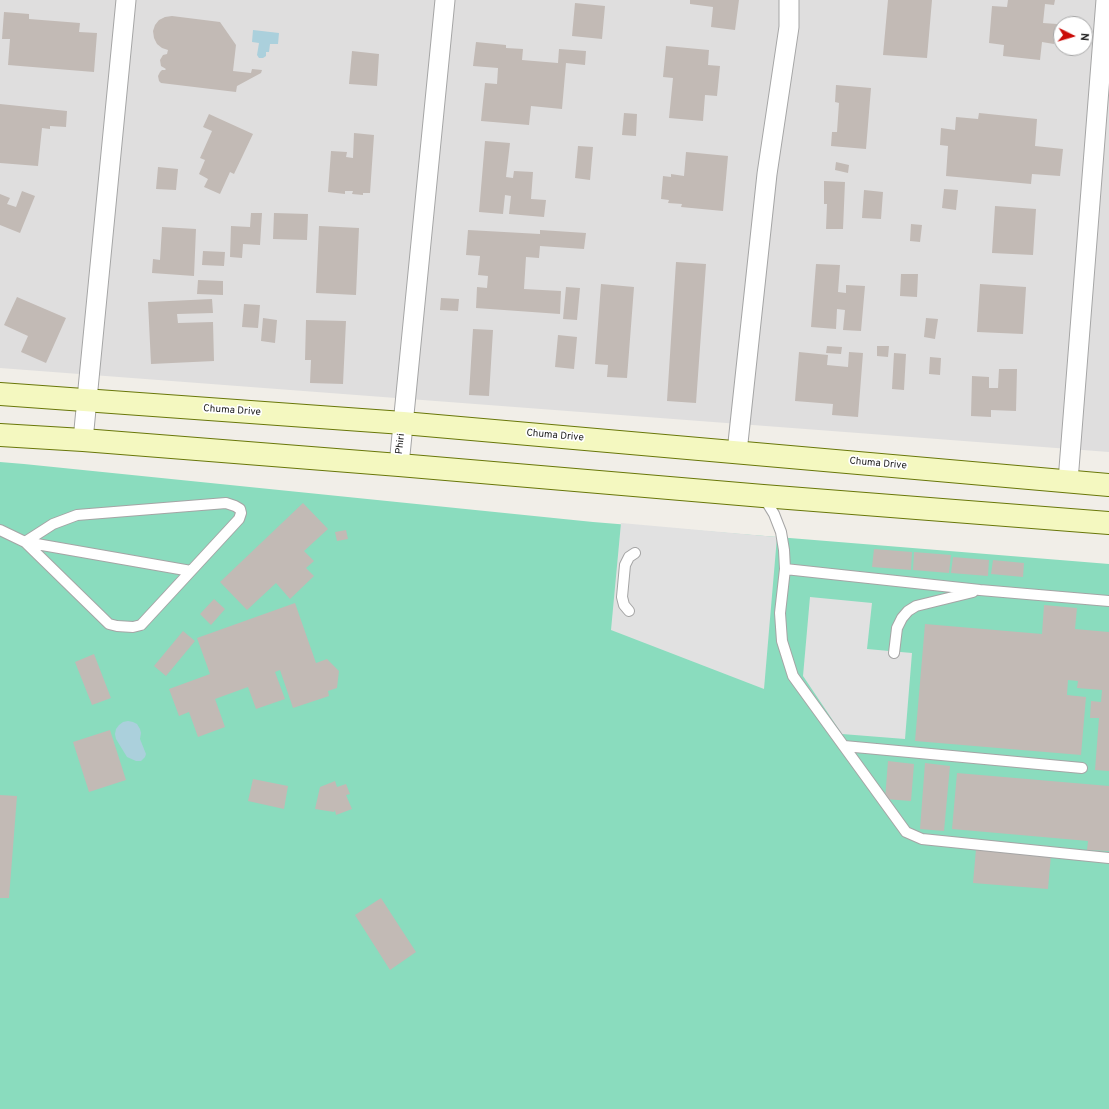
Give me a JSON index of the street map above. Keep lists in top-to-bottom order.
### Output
{
  "streets": {
    "main road": ["Chuma Drive"],
    "street": ["Phiri"]
  },
  "crossings": [
    ["Chuma Drive", "Phiri"]
  ],
  "north": "right"
}
